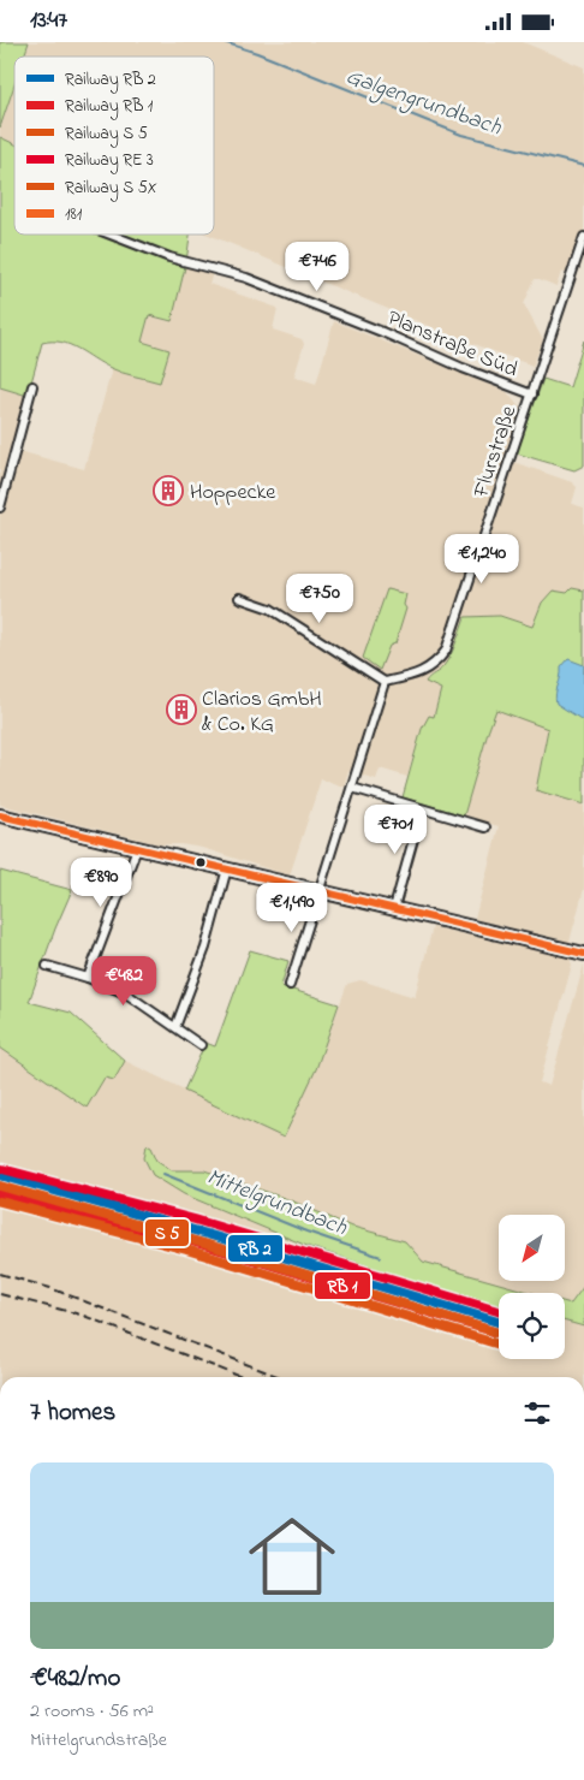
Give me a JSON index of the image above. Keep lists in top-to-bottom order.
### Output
{
  "streets": {
    "street": ["Planstraße Süd", "Flurstraße"]
  },
  "crossings": [
    ["Planstraße Süd", "Flurstraße"]
  ],
  "water": ["Galgengrundbach", "Mittelgrundbach"],
  "places": {
    "building": ["Hoppecke", "Clarios GmbH & Co. KG"]
  },
  "lines": ["transit line 181"],
  "legend": [
    "Railway RB 2",
    "Railway RB 1",
    "Railway S 5",
    "Railway RE 3",
    "Railway S 5X",
    "181"
  ],
  "north": "bottom left",
  "page": {
    "status": "13:47",
    "price": [
      "€746",
      "€1,240",
      "€750",
      "€701",
      "€890",
      "€1,490",
      "€482"
    ],
    "heading": "7 homes",
    "list": [
      {
        "name": "€482/mo",
        "note": "2 rooms · 56 m² · Mittelgrundstraße"
      }
    ]
  }
}
